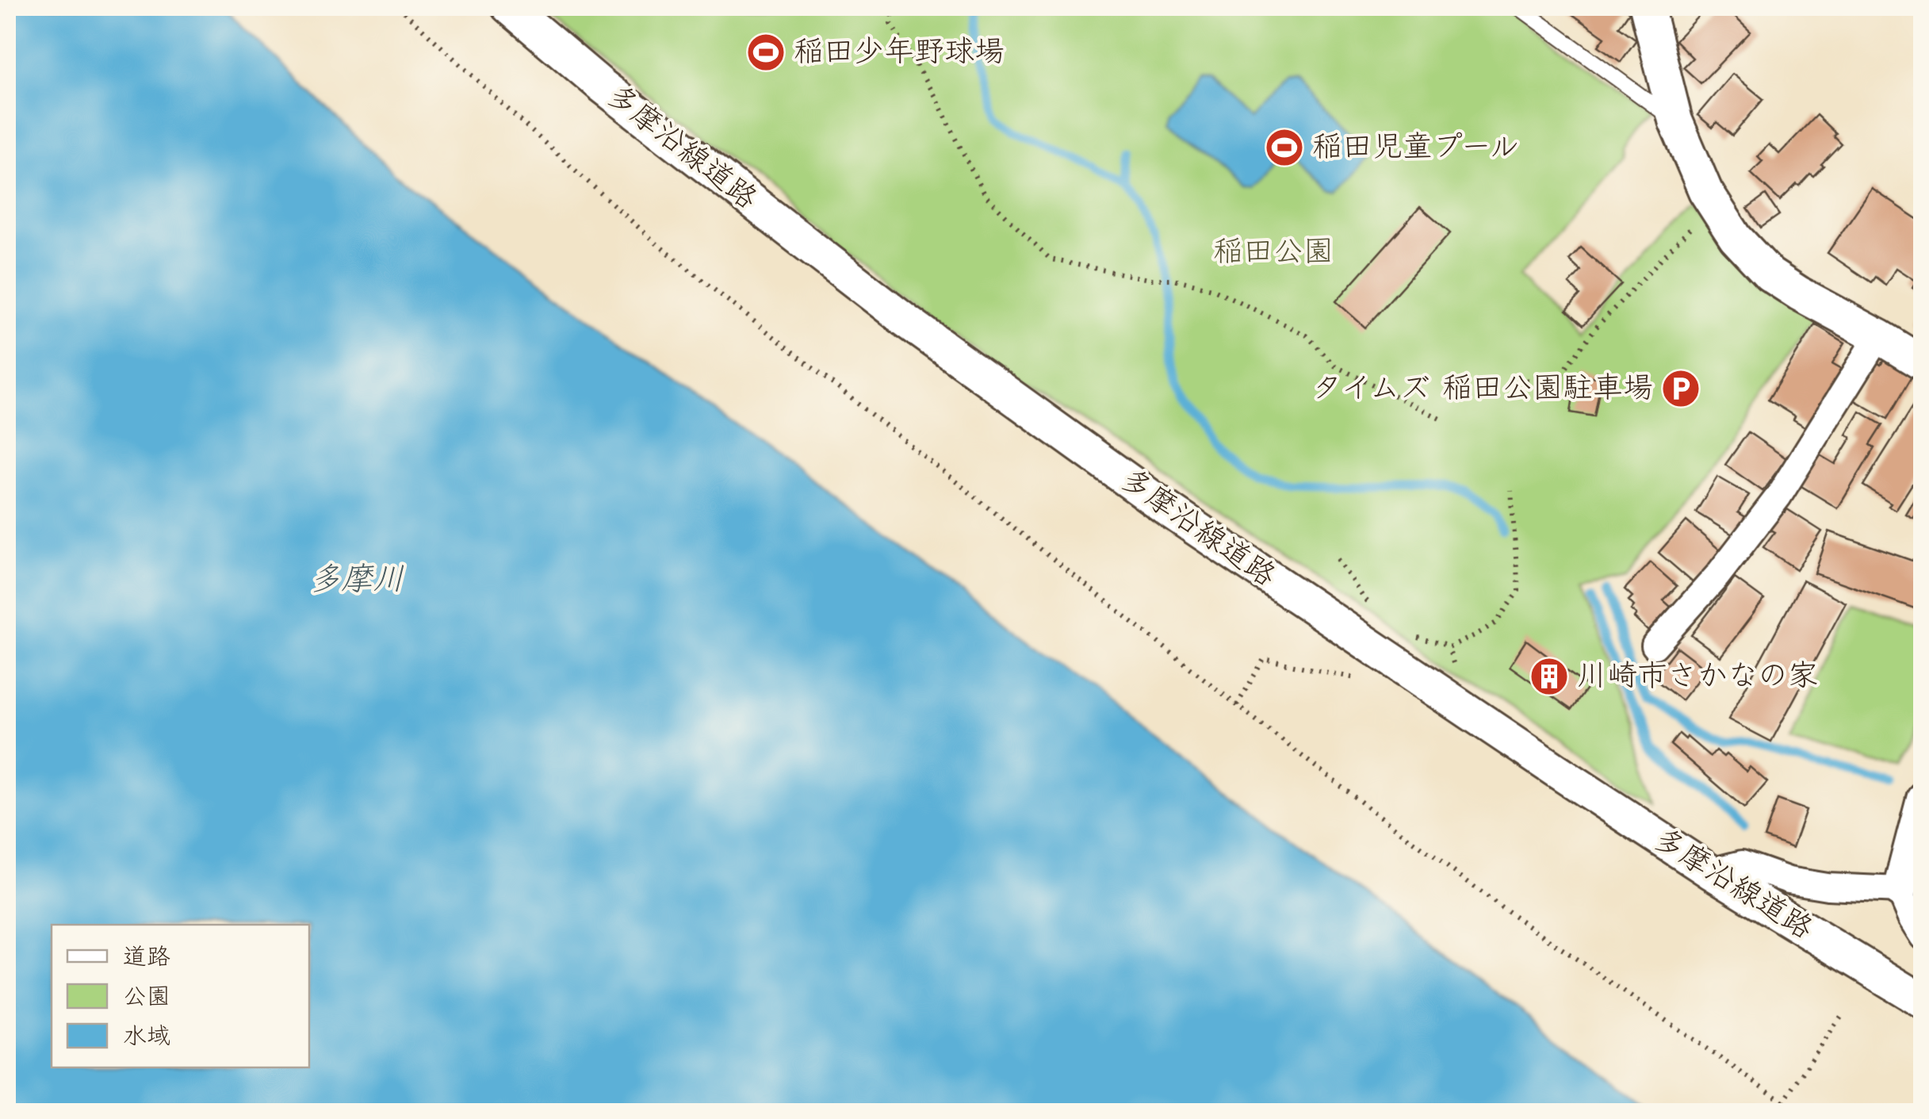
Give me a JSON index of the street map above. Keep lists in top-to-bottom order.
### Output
{
  "streets": {
    "street": ["多摩沿線道路"]
  },
  "water": ["多摩川"],
  "parks": ["稲田公園"],
  "places": {
    "sports": ["稲田少年野球場", "稲田児童プール"],
    "parking": ["タイムズ 稲田公園駐車場"],
    "building": ["川崎市さかなの家"]
  },
  "legend": ["道路", "公園", "水域"]
}
